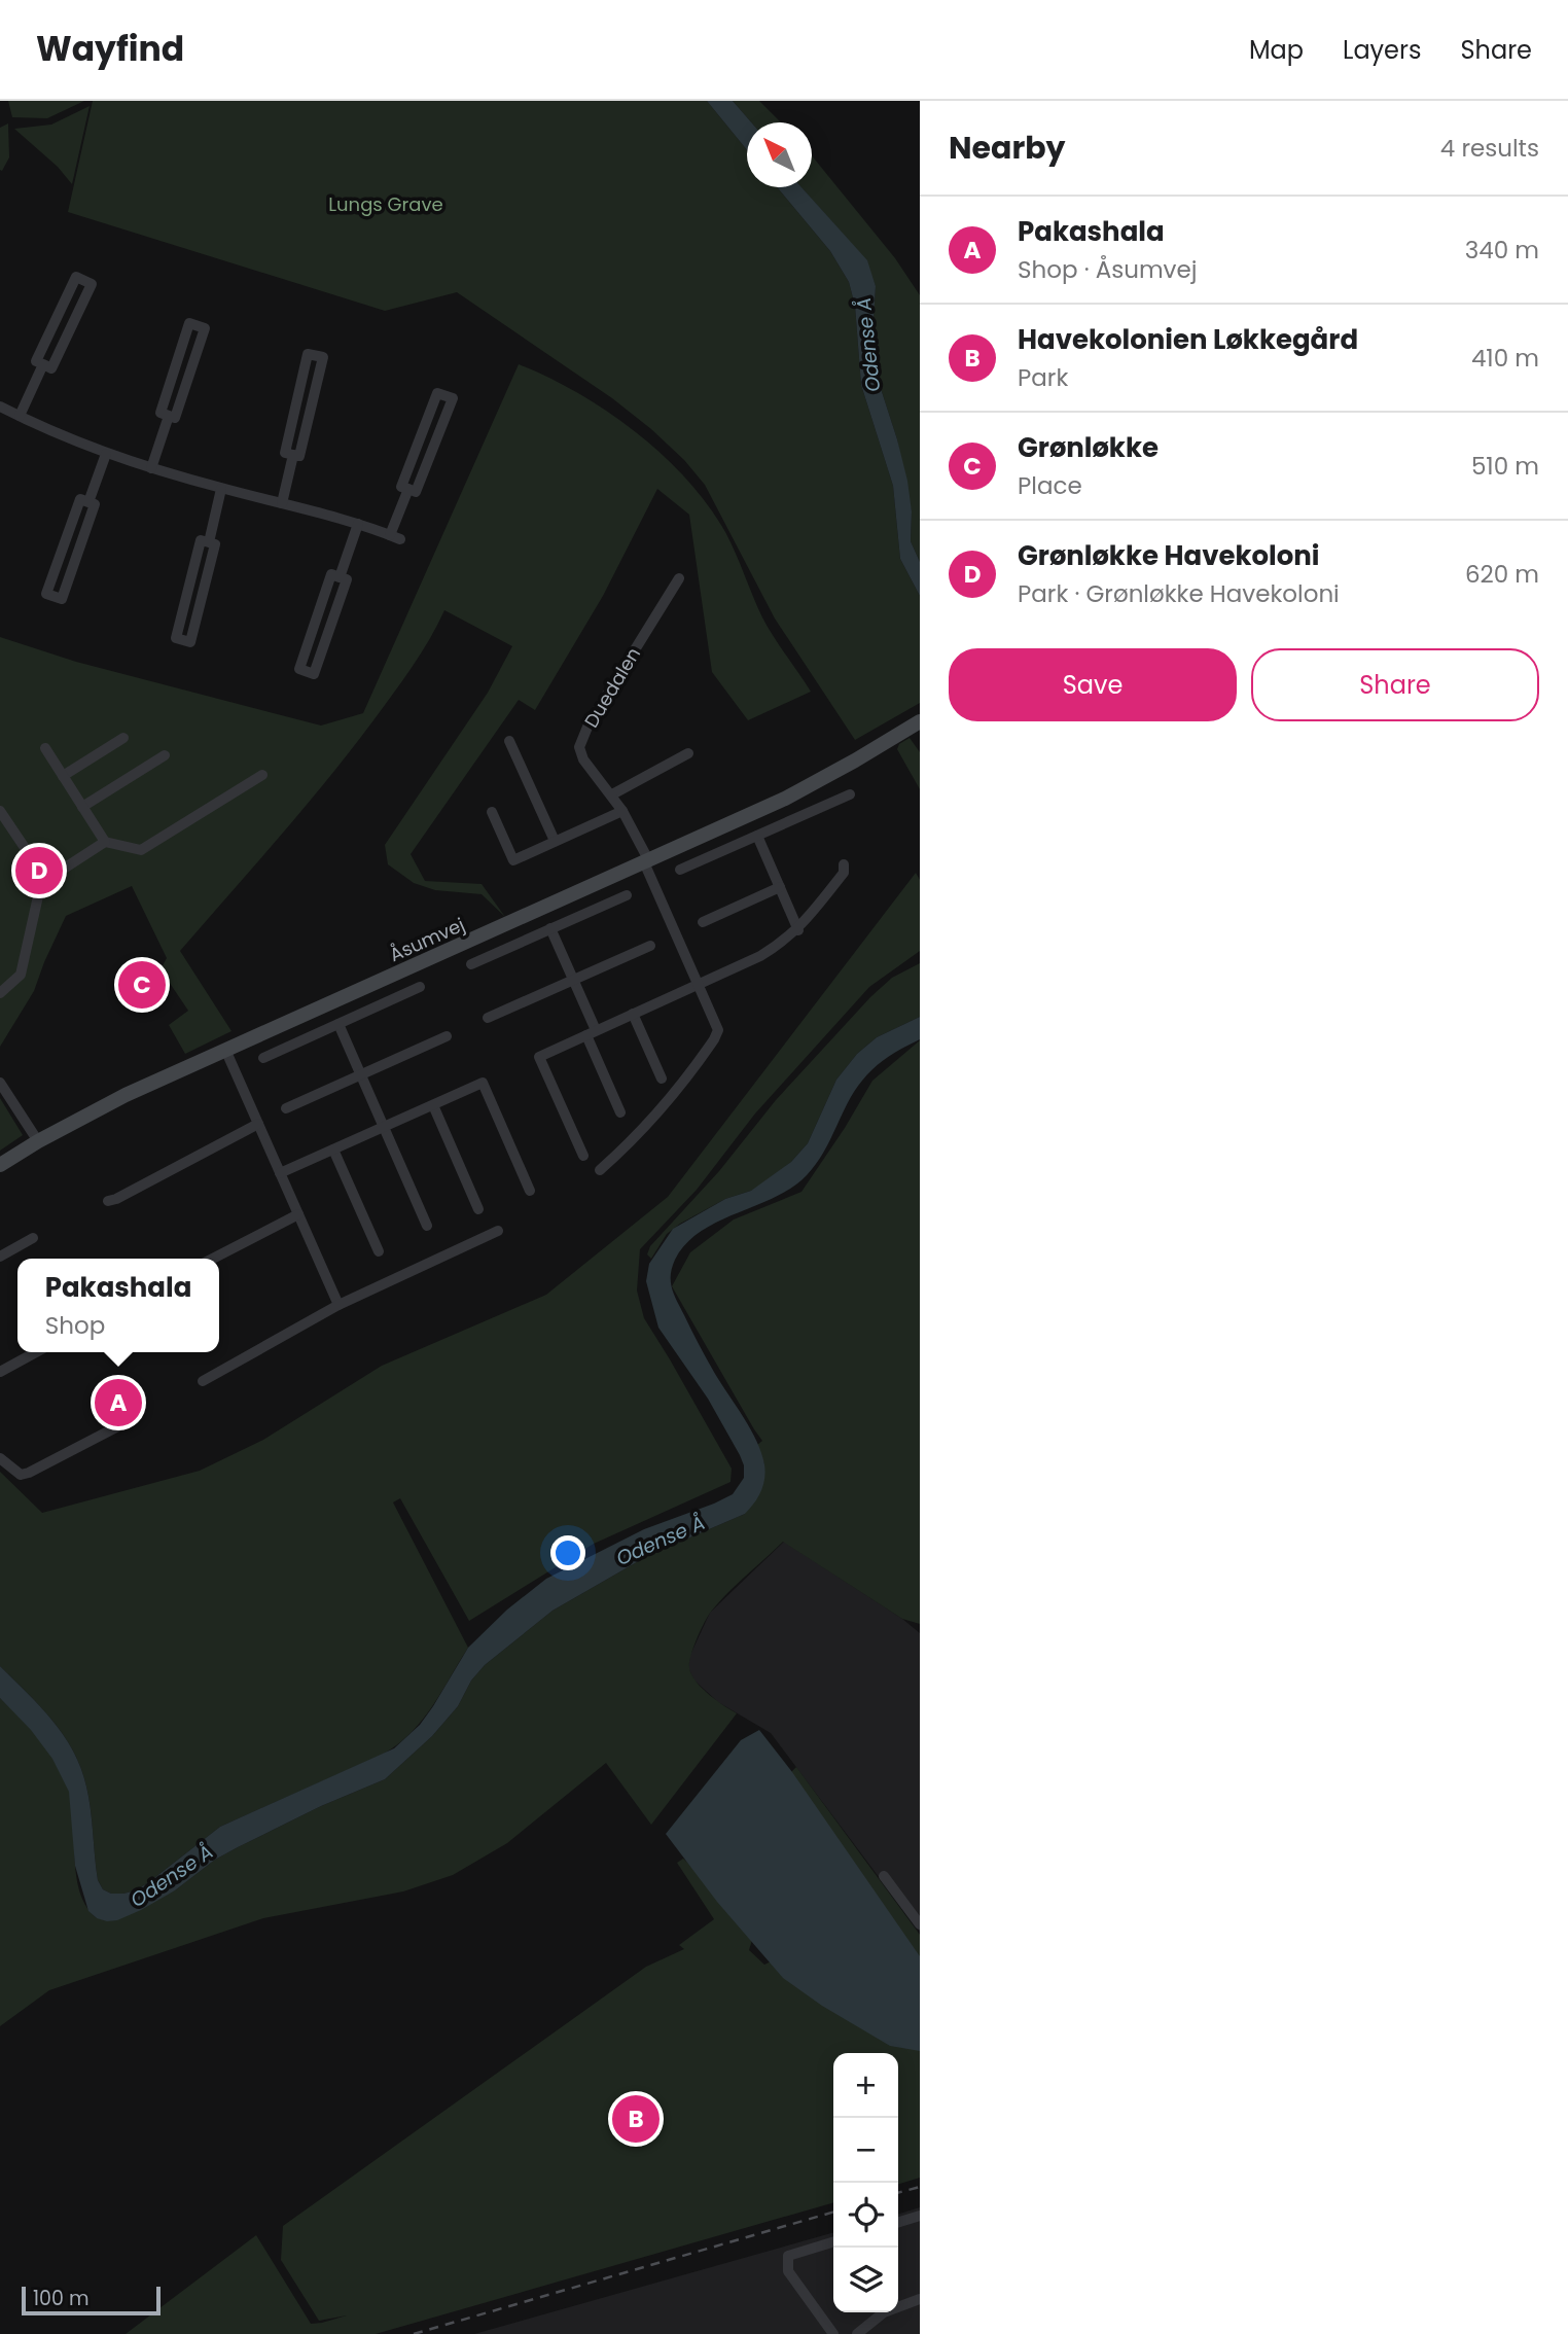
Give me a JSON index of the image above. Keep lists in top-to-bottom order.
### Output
{
  "streets": {
    "street": ["Duedalen", "Åsumvej"]
  },
  "crossings": [
    ["Duedalen", "Åsumvej"]
  ],
  "water": ["Odense Å"],
  "parks": ["Lungs Grave"],
  "scale_bar": "100 m",
  "north": "top left",
  "page": {
    "header": "Wayfind",
    "nav": ["Map", "Layers", "Share"],
    "heading": ["Nearby", "4 results"],
    "list": [
      {
        "mark": "A",
        "name": "Pakashala",
        "note": "Shop · Åsumvej",
        "value": "340 m"
      },
      {
        "mark": "B",
        "name": "Havekolonien Løkkegård",
        "note": "Park",
        "value": "410 m"
      },
      {
        "mark": "C",
        "name": "Grønløkke",
        "note": "Place",
        "value": "510 m"
      },
      {
        "mark": "D",
        "name": "Grønløkke Havekoloni",
        "note": "Park · Grønløkke Havekoloni",
        "value": "620 m"
      }
    ],
    "buttons": ["Save", "Share"],
    "pins": [
      "D",
      "C",
      "A",
      "B"
    ],
    "popup": ["Pakashala", "Shop"],
    "map_buttons": ["+", "−"],
    "scale": "100 m"
  }
}
